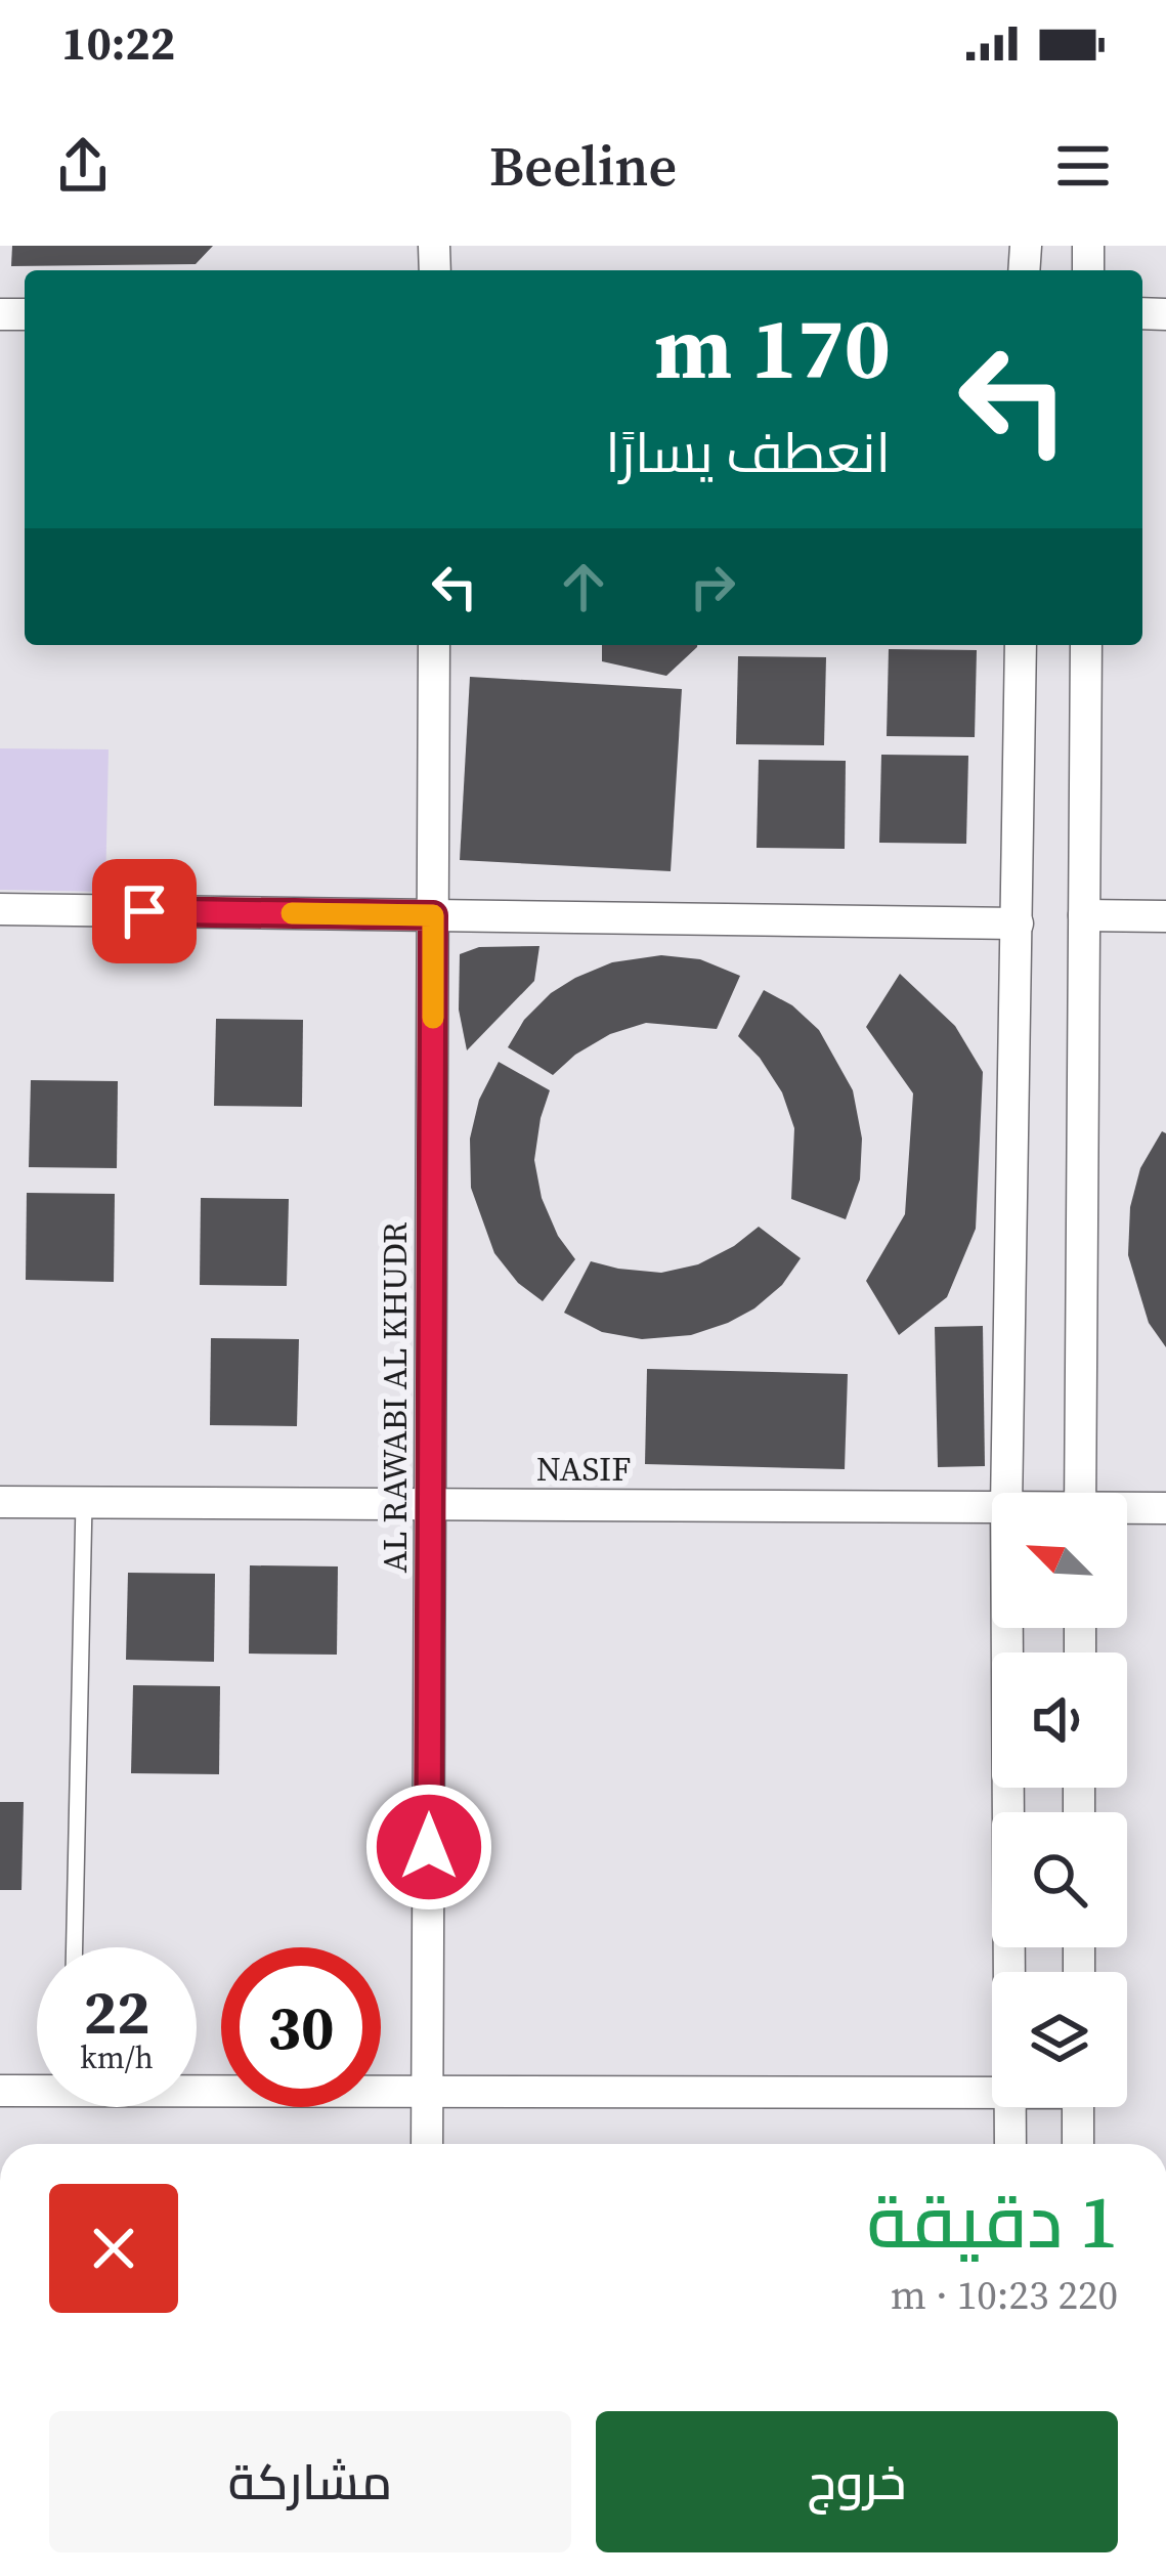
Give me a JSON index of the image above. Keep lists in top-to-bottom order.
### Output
{
  "streets": {
    "street": ["AL RAWABI AL KHUDR", "NASIF"]
  },
  "crossings": [
    ["AL RAWABI AL KHUDR", "NASIF"]
  ],
  "north": "top left",
  "page": {
    "status": "10:22",
    "header": "Beeline",
    "turn": ["170 m", "انعطف يسارًا"],
    "speed": "22 km/h",
    "limit": "30",
    "heading": ["1 دقيقة", "220 m · 10:23"],
    "buttons": ["خروج", "مشاركة"]
  }
}
